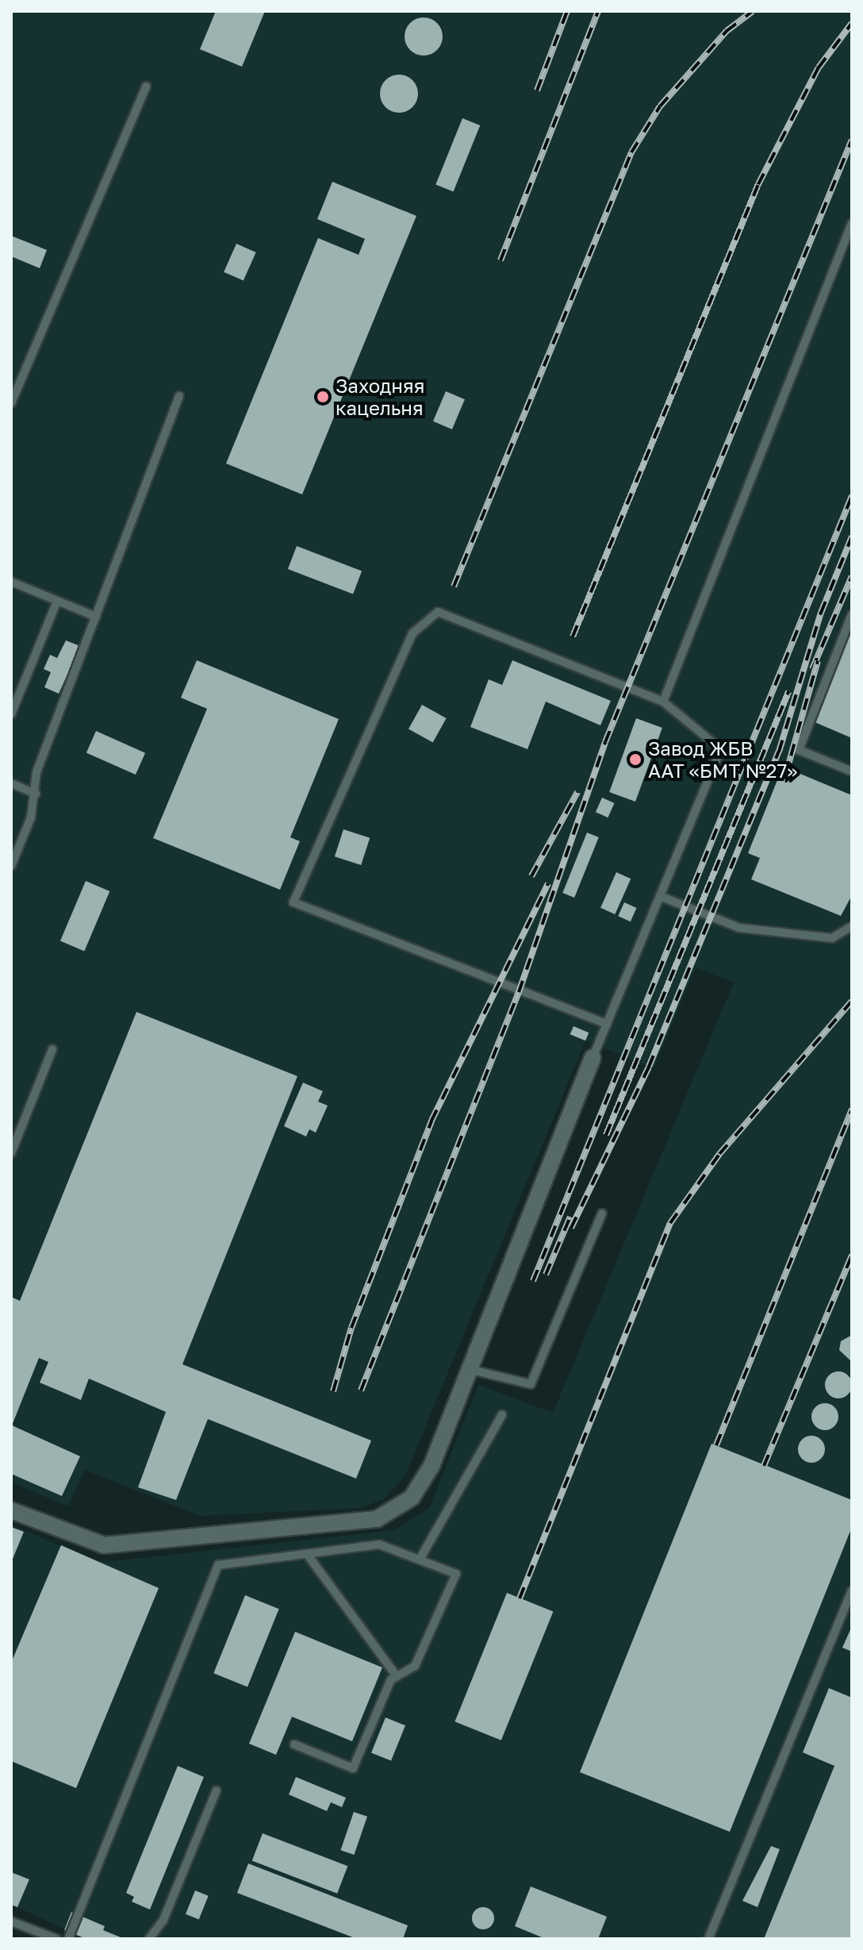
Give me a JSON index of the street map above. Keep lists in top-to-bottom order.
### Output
{
  "places": ["Заходняя кацельня", "Завод ЖБВ ААТ «БМТ №27»"]
}
